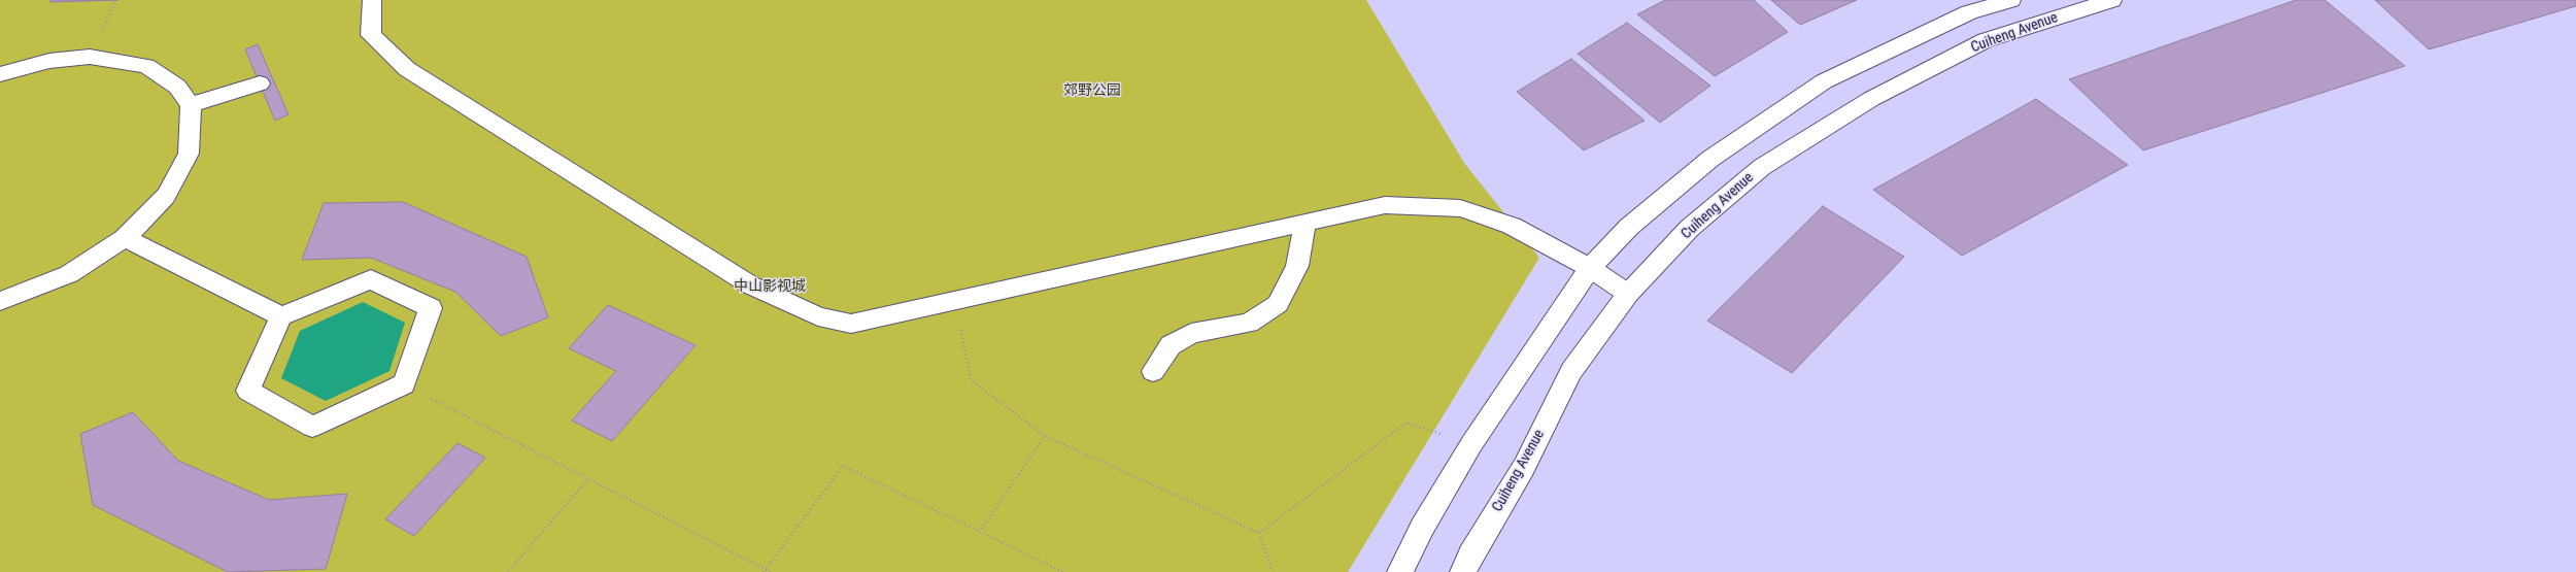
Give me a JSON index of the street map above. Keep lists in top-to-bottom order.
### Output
{
  "streets": {
    "main road": ["Cuiheng Avenue"]
  },
  "parks": ["郊野公园", "中山影视城"]
}
